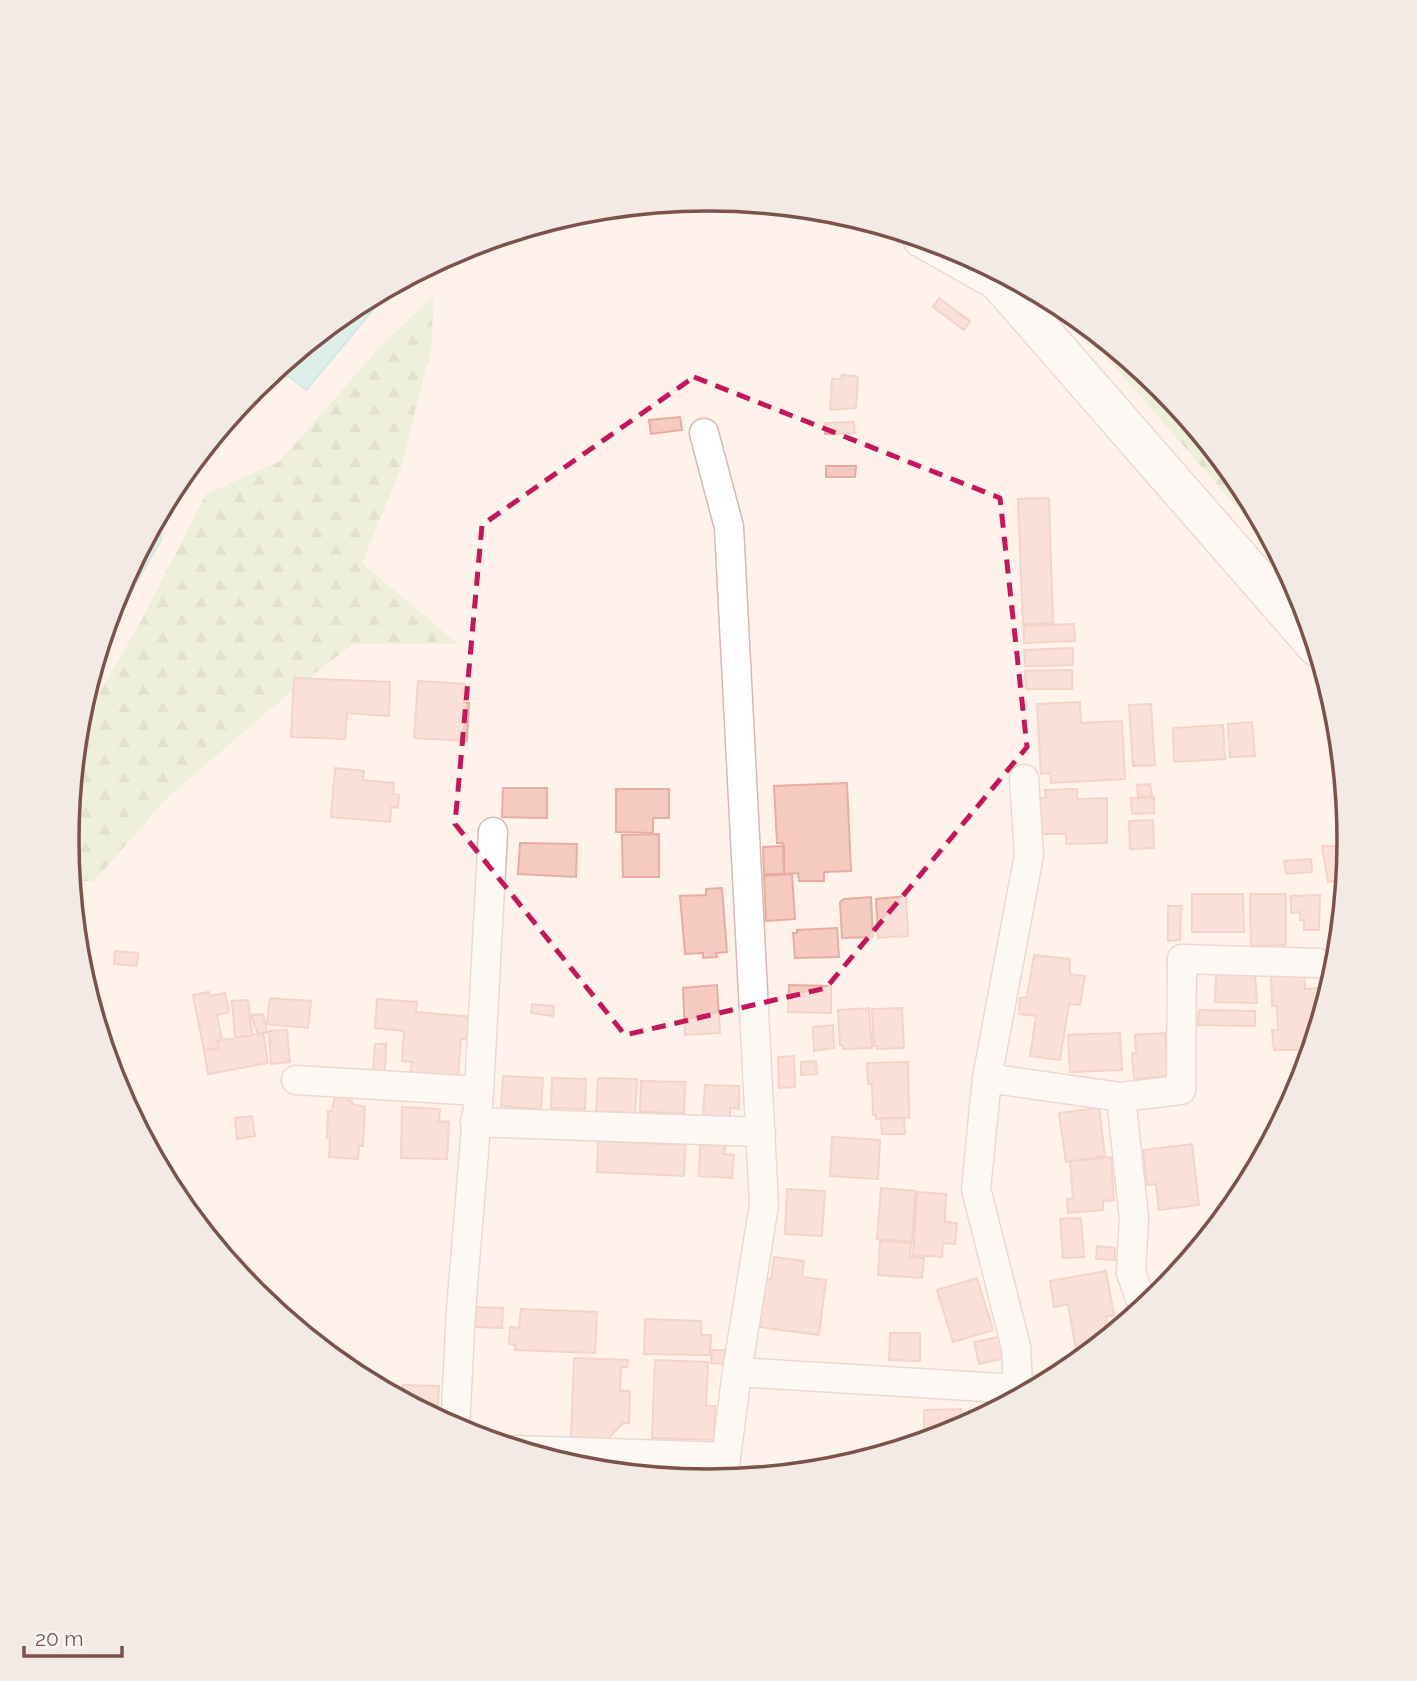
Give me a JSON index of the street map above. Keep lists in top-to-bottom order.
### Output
{
  "scale_bar": "20 m"
}
